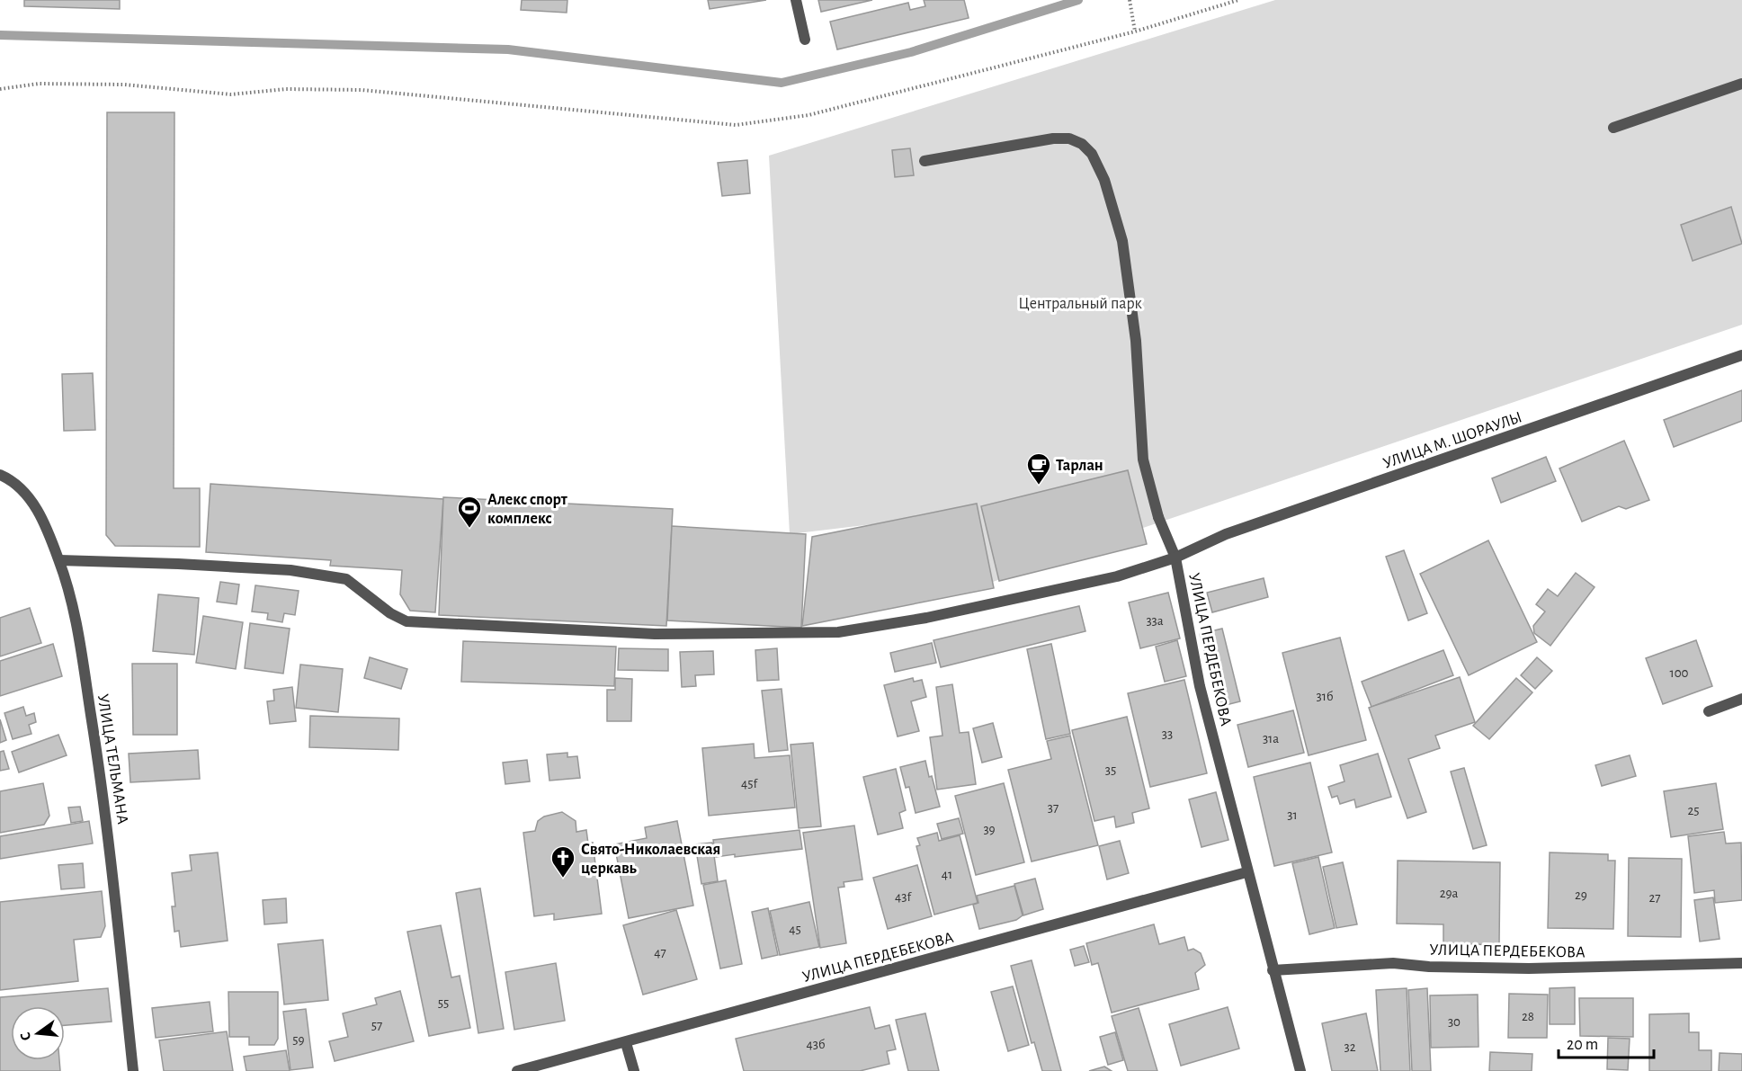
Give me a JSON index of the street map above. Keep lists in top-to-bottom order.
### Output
{
  "streets": {
    "street": ["УЛИЦА М. ШОРАУЛЫ", "УЛИЦА ПЕРДЕБЕКОВА", "УЛИЦА ТЕЛЬМАНА"]
  },
  "crossings": [
    ["УЛИЦА М. ШОРАУЛЫ", "УЛИЦА ПЕРДЕБЕКОВА"],
    ["УЛИЦА М. ШОРАУЛЫ", "УЛИЦА ТЕЛЬМАНА"]
  ],
  "parks": ["Центральный парк"],
  "places": {
    "cafe": ["Тарлан"],
    "sports": ["Алекс спорт комплекс"],
    "church": ["Свято-Николаевская церкавь"]
  },
  "house_numbers": [
    "33а",
    "100",
    "31б",
    "33",
    "31а",
    "35",
    "45f",
    "37",
    "25",
    "31",
    "39",
    "41",
    "29а",
    "29",
    "43f",
    "27",
    "45",
    "47",
    "55",
    "28",
    "30",
    "57",
    "59",
    "43б",
    "32"
  ],
  "scale_bar": "20 m",
  "north": "left"
}
